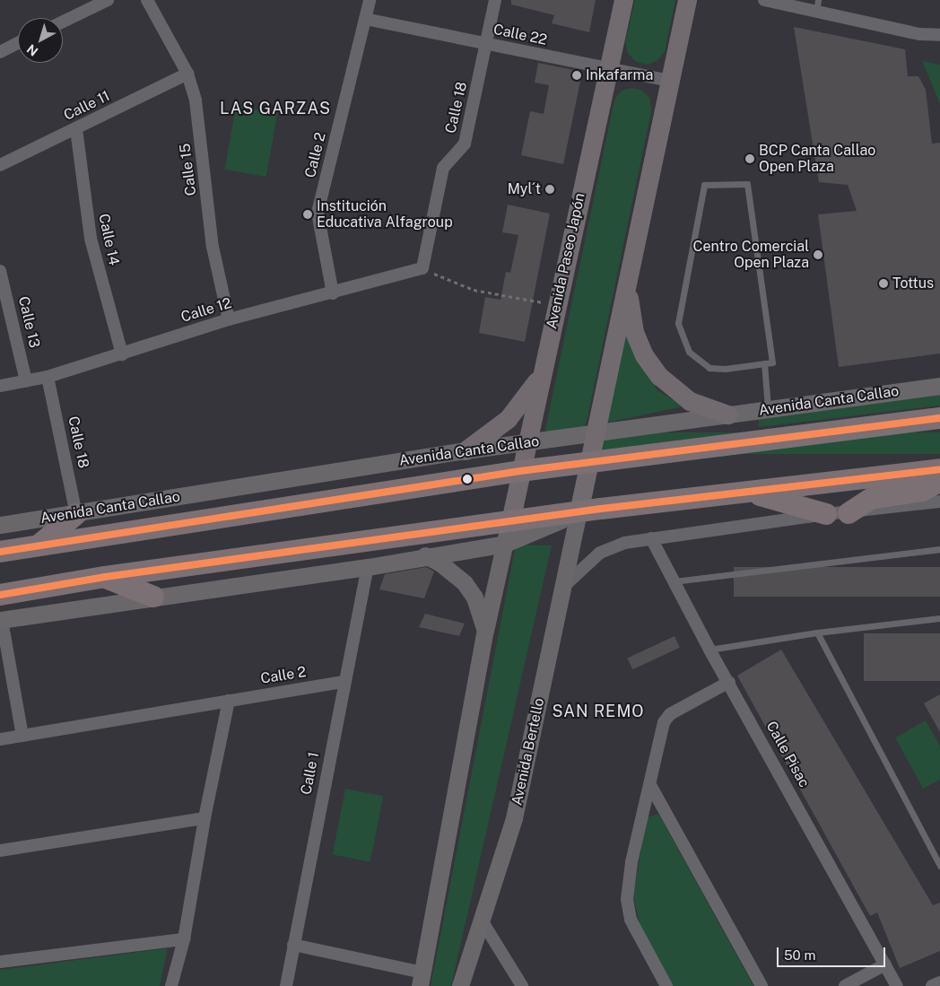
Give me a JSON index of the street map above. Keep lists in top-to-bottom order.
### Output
{
  "streets": {
    "highway": ["Avenida Canta Callao"],
    "main road": ["Avenida Paseo Japón", "Avenida Bertello"],
    "street": [
      "Calle 22",
      "Calle 11",
      "Calle 18",
      "Calle 2",
      "Calle 15",
      "Calle 14",
      "Calle 12",
      "Calle 13",
      "Calle Pisac",
      "Calle 1"
    ]
  },
  "crossings": [
    ["Calle 22", "Calle 18"],
    ["Calle 22", "Calle 2"],
    ["Calle 22", "Avenida Paseo Japón"],
    ["Calle 11", "Calle 15"],
    ["Calle 11", "Calle 14"],
    ["Calle 18", "Calle 12"],
    ["Calle 18", "Avenida Canta Callao"],
    ["Calle 2", "Calle 12"],
    ["Calle 2", "Calle 1"],
    ["Calle 15", "Calle 12"],
    ["Calle 14", "Calle 12"],
    ["Avenida Paseo Japón", "Avenida Canta Callao"],
    ["Calle 12", "Calle 13"]
  ],
  "districts": ["LAS GARZAS", "SAN REMO"],
  "places": [
    "Inkafarma",
    "BCP Canta Callao Open Plaza",
    "Myl´t",
    "Institución Educativa Alfagroup",
    "Centro Comercial Open Plaza",
    "Tottus"
  ],
  "scale_bar": "50 m",
  "north": "bottom left"
}
